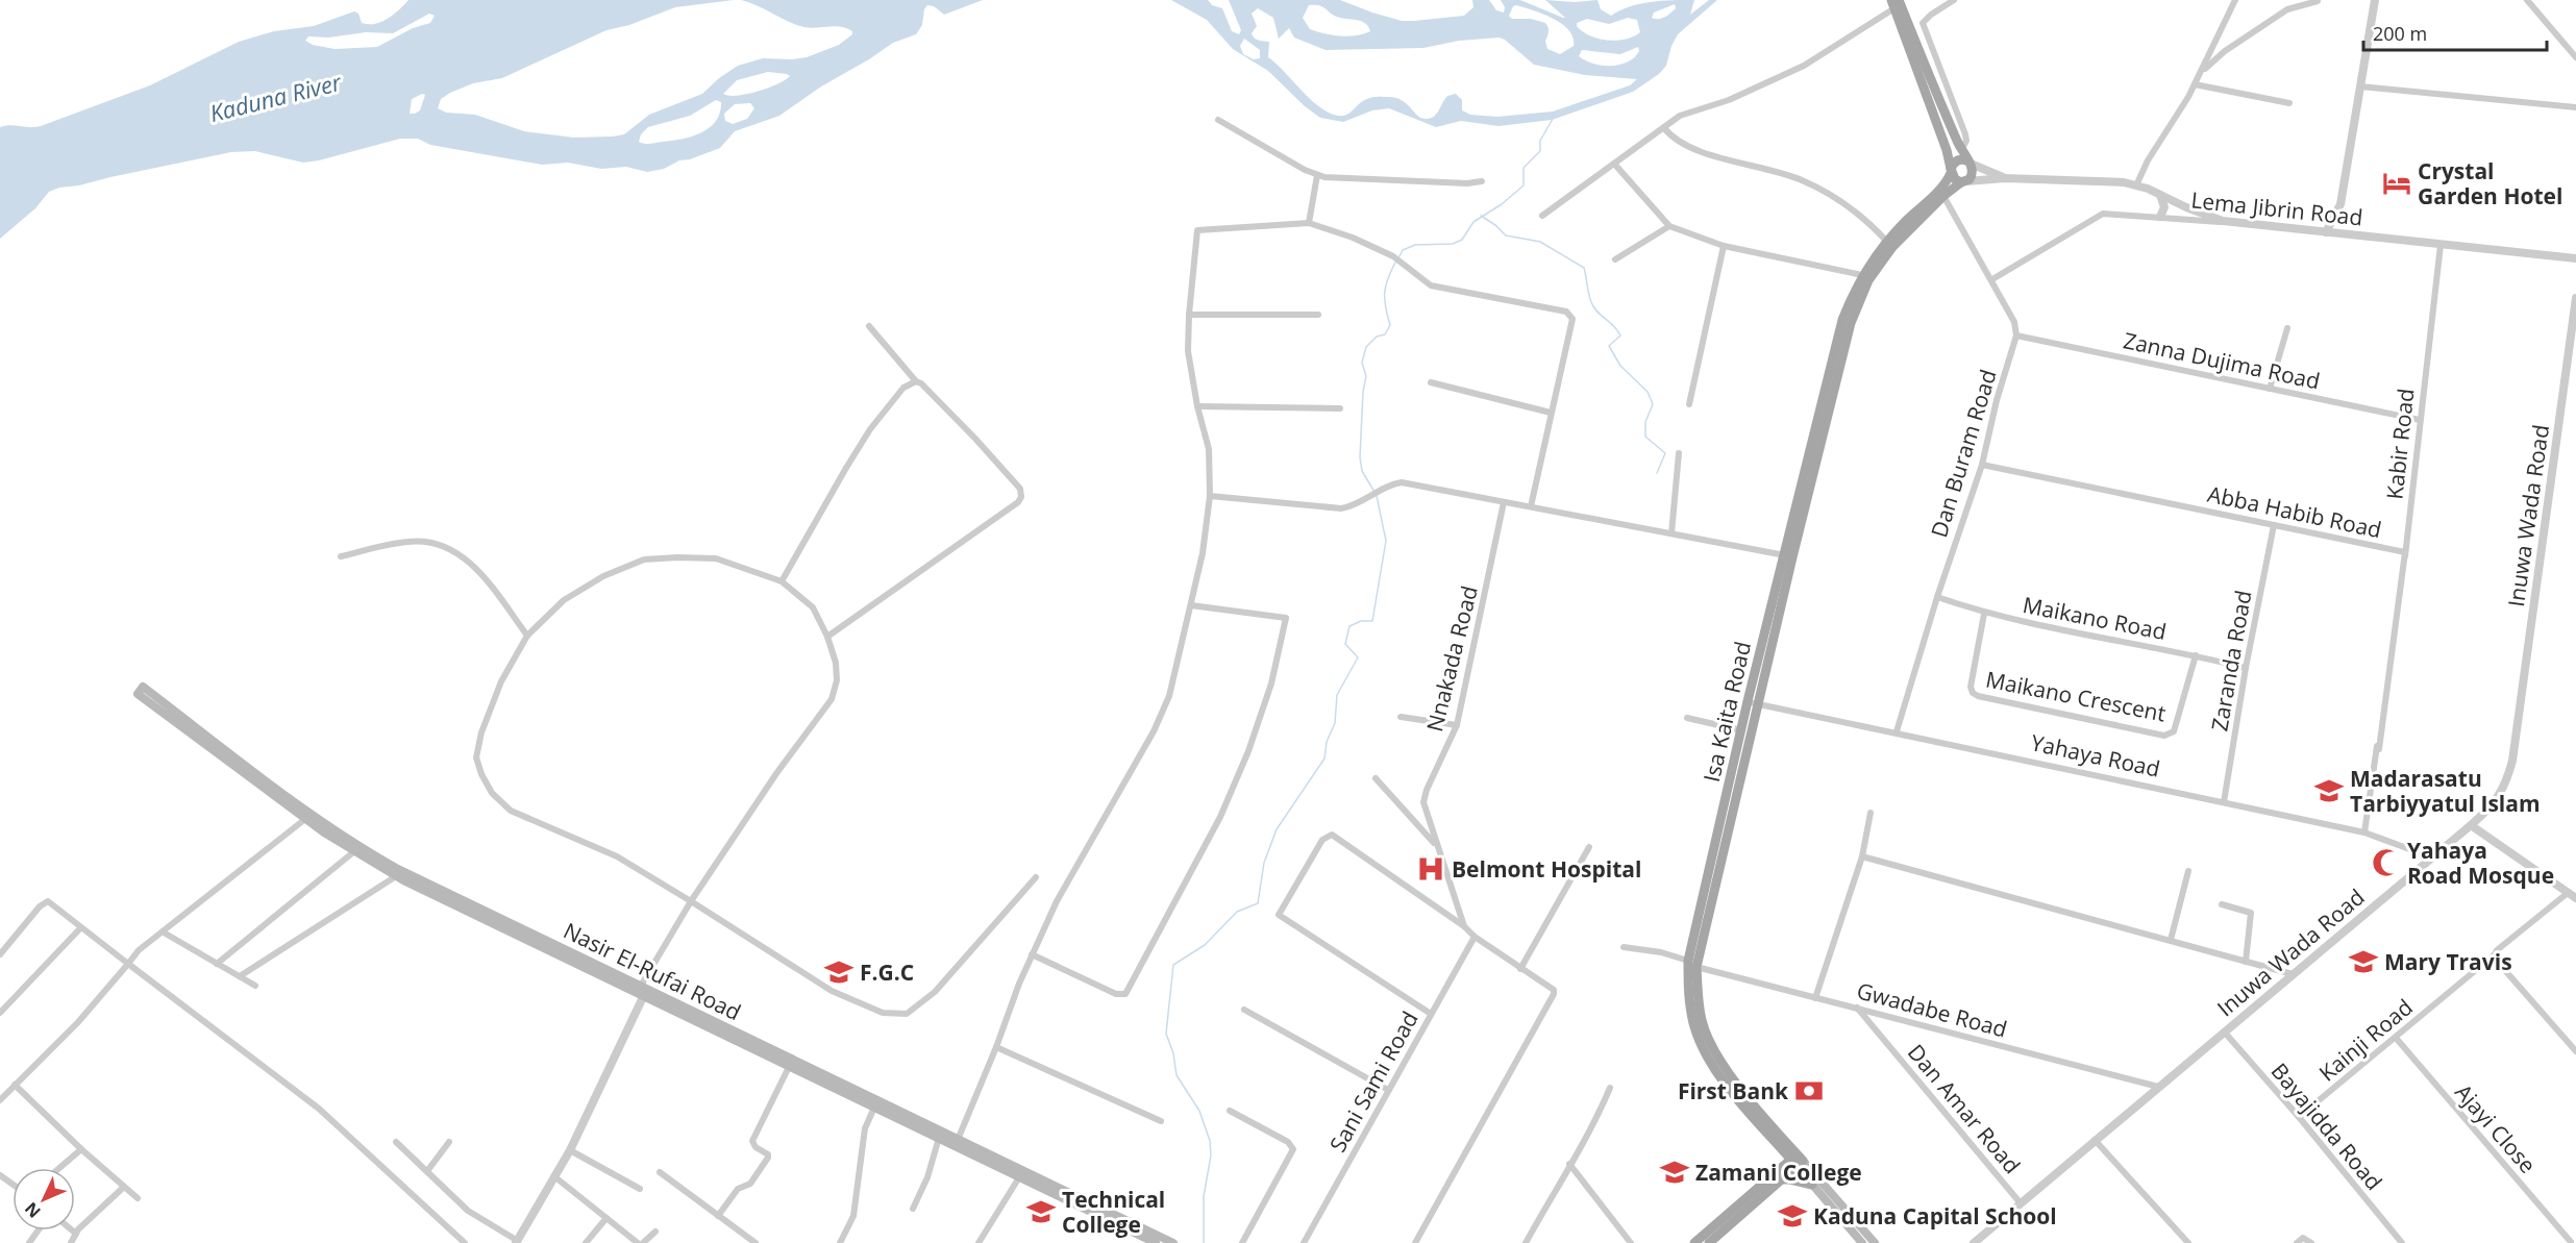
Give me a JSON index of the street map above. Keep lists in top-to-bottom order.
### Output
{
  "streets": {
    "main road": ["Isa Kaita Road", "Nasir El-Rufai Road"],
    "street": [
      "Lema Jibrin Road",
      "Zanna Dujima Road",
      "Kabir Road",
      "Dan Buram Road",
      "Abba Habib Road",
      "Inuwa Wada Road",
      "Maikano Road",
      "Nnakada Road",
      "Zaranda Road",
      "Maikano Crescent",
      "Yahaya Road",
      "Gwadabe Road",
      "Kainji Road",
      "Sani Sami Road",
      "Dan Amar Road",
      "Bayajidda Road",
      "Ajayi Close"
    ]
  },
  "crossings": [
    ["Lema Jibrin Road", "Kabir Road"],
    ["Zanna Dujima Road", "Kabir Road"],
    ["Zanna Dujima Road", "Dan Buram Road"],
    ["Kabir Road", "Abba Habib Road"],
    ["Kabir Road", "Yahaya Road"],
    ["Dan Buram Road", "Abba Habib Road"],
    ["Dan Buram Road", "Maikano Road"],
    ["Dan Buram Road", "Yahaya Road"],
    ["Abba Habib Road", "Zaranda Road"],
    ["Inuwa Wada Road", "Yahaya Road"],
    ["Inuwa Wada Road", "Gwadabe Road"],
    ["Inuwa Wada Road", "Dan Amar Road"],
    ["Inuwa Wada Road", "Bayajidda Road"],
    ["Maikano Road", "Zaranda Road"],
    ["Maikano Road", "Maikano Crescent"],
    ["Zaranda Road", "Yahaya Road"],
    ["Isa Kaita Road", "Yahaya Road"],
    ["Isa Kaita Road", "Gwadabe Road"],
    ["Gwadabe Road", "Dan Amar Road"],
    ["Kainji Road", "Bayajidda Road"],
    ["Kainji Road", "Ajayi Close"]
  ],
  "water": ["Kaduna River"],
  "places": {
    "hotel": ["Crystal Garden Hotel"],
    "school or university": [
      "Madarasatu Tarbiyyatul Islam",
      "Mary Travis",
      "F.G.C",
      "Zamani College",
      "Technical College",
      "Kaduna Capital School"
    ],
    "mosque": ["Yahaya Road Mosque"],
    "hospital": ["Belmont Hospital"],
    "bank": ["First Bank"]
  },
  "scale_bar": "200 m",
  "north": "bottom left"
}
